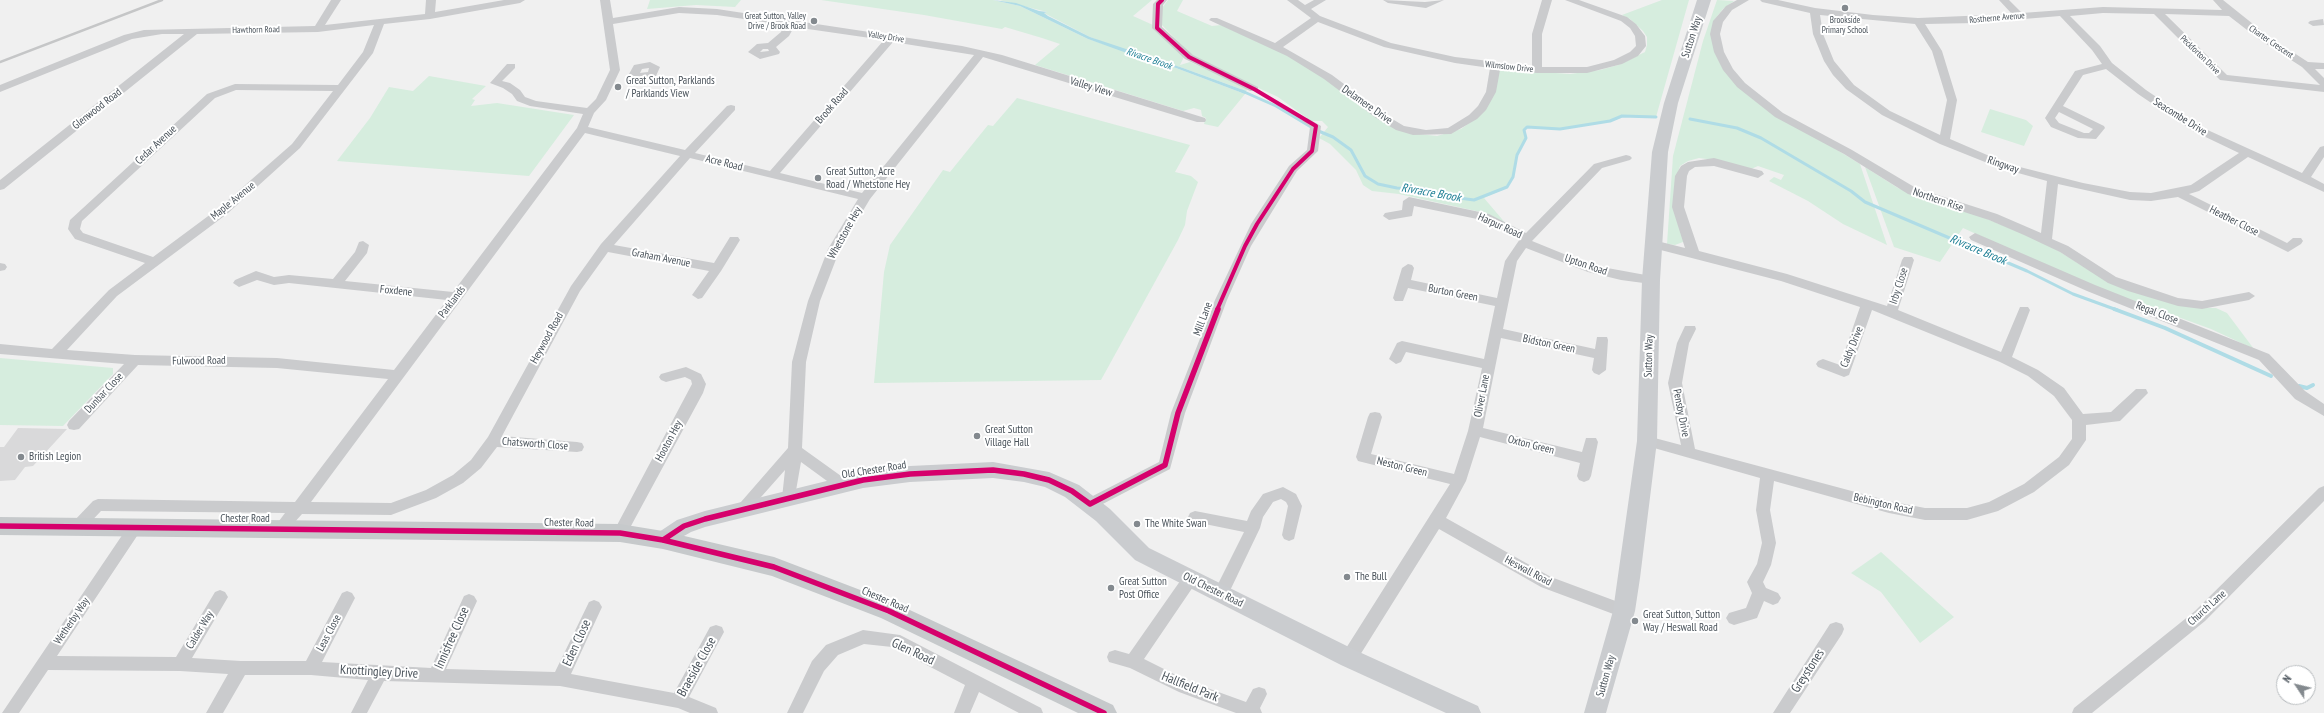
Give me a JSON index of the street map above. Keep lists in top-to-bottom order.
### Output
{
  "streets": {
    "main road": ["Sutton Way", "Old Chester Road", "Chester Road"],
    "street": [
      "Rostherne Avenue",
      "Hawthorn Road",
      "Valley Drive",
      "Charter Crescent",
      "Peckforton Drive",
      "Wilmslow Drive",
      "Valley View",
      "Delamere Drive",
      "Brook Road",
      "Glenwood Road",
      "Seacombe Drive",
      "Cedar Avenue",
      "Acre Road",
      "Ringway",
      "Northern Rise",
      "Maple Avenue",
      "Heather Close",
      "Harpur Road",
      "Whetstone Hey",
      "Graham Avenue",
      "Upton Road",
      "Irby Close",
      "Foxdene",
      "Burton Green",
      "Parklands",
      "Regal Close",
      "Mill Lane",
      "Heywood Road",
      "Bidston Green",
      "Caldy Drive",
      "Fulwood Road",
      "Dunbar Close",
      "Oliver Lane",
      "Pensby Drive",
      "Hooton Hey",
      "Chatsworth Close",
      "Oxton Green",
      "Neston Green",
      "Bebington Road",
      "Heswall Road",
      "Church Lane",
      "Wetherby Way",
      "Calder Way",
      "Leas Close",
      "Innisfree Close",
      "Eden Close",
      "Glen Road",
      "Braeside Close",
      "Greystones",
      "Knottingley Drive",
      "Hallfield Park"
    ]
  },
  "crossings": [
    ["Rostherne Avenue", "Charter Crescent"],
    ["Rostherne Avenue", "Peckforton Drive"],
    ["Rostherne Avenue", "Seacombe Drive"],
    ["Rostherne Avenue", "Ringway"],
    ["Hawthorn Road", "Glenwood Road"],
    ["Hawthorn Road", "Maple Avenue"],
    ["Valley Drive", "Valley View"],
    ["Valley Drive", "Brook Road"],
    ["Valley Drive", "Whetstone Hey"],
    ["Sutton Way", "Upton Road"],
    ["Sutton Way", "Bebington Road"],
    ["Sutton Way", "Heswall Road"],
    ["Wilmslow Drive", "Delamere Drive"],
    ["Valley View", "Whetstone Hey"],
    ["Brook Road", "Acre Road"],
    ["Seacombe Drive", "Ringway"],
    ["Cedar Avenue", "Maple Avenue"],
    ["Acre Road", "Whetstone Hey"],
    ["Acre Road", "Parklands"],
    ["Acre Road", "Heywood Road"],
    ["Ringway", "Heather Close"],
    ["Maple Avenue", "Fulwood Road"],
    ["Harpur Road", "Upton Road"],
    ["Harpur Road", "Oliver Lane"],
    ["Whetstone Hey", "Old Chester Road"],
    ["Graham Avenue", "Heywood Road"],
    ["Upton Road", "Oliver Lane"],
    ["Foxdene", "Parklands"],
    ["Burton Green", "Oliver Lane"],
    ["Parklands", "Fulwood Road"],
    ["Parklands", "Chester Road"],
    ["Mill Lane", "Old Chester Road"],
    ["Heywood Road", "Chatsworth Close"],
    ["Heywood Road", "Chester Road"],
    ["Bidston Green", "Oliver Lane"],
    ["Fulwood Road", "Dunbar Close"],
    ["Oliver Lane", "Oxton Green"],
    ["Oliver Lane", "Neston Green"],
    ["Oliver Lane", "Old Chester Road"],
    ["Oliver Lane", "Heswall Road"],
    ["Pensby Drive", "Bebington Road"],
    ["Hooton Hey", "Chester Road"],
    ["Old Chester Road", "Chester Road"],
    ["Chester Road", "Wetherby Way"],
    ["Wetherby Way", "Knottingley Drive"],
    ["Calder Way", "Knottingley Drive"],
    ["Leas Close", "Knottingley Drive"],
    ["Innisfree Close", "Knottingley Drive"],
    ["Eden Close", "Knottingley Drive"],
    ["Braeside Close", "Knottingley Drive"]
  ],
  "water": ["Rivacre Brook", "Rivracre Brook"],
  "places": [
    "Brookside Primary School",
    "Great Sutton, Valley Drive / Brook Road",
    "Great Sutton, Parklands / Parklands View",
    "Great Sutton, Acre Road / Whetstone Hey",
    "Great Sutton Village Hall",
    "British Legion",
    "The White Swan",
    "The Bull",
    "Great Sutton Post Office",
    "Great Sutton, Sutton Way / Heswall Road"
  ],
  "north": "top left"
}
